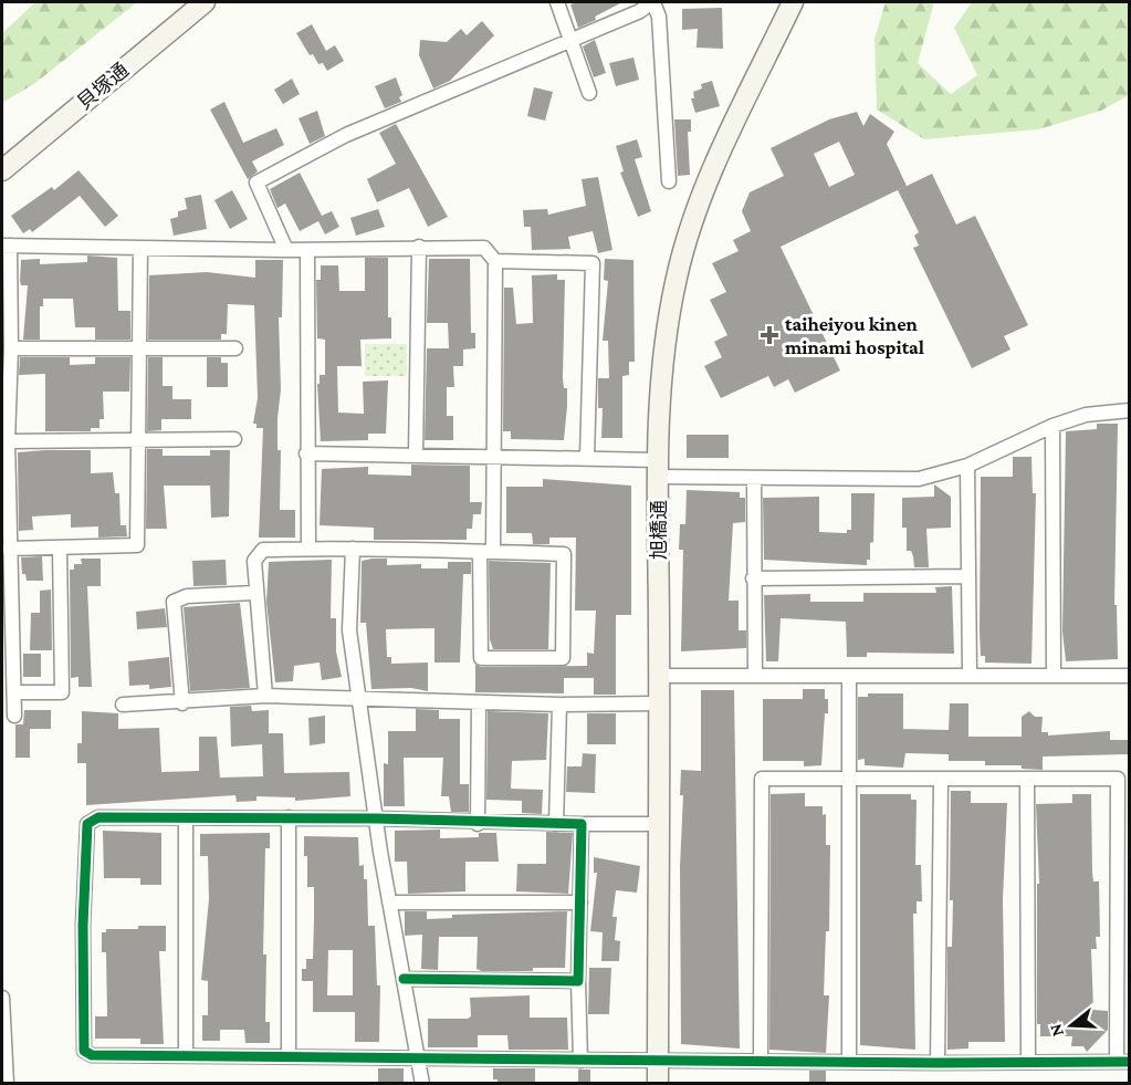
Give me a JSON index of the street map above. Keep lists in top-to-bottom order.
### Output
{
  "streets": {
    "street": ["貝塚通", "旭橋通"]
  },
  "places": {
    "health": ["taiheiyou kinen minami hospital"]
  },
  "north": "left"
}
